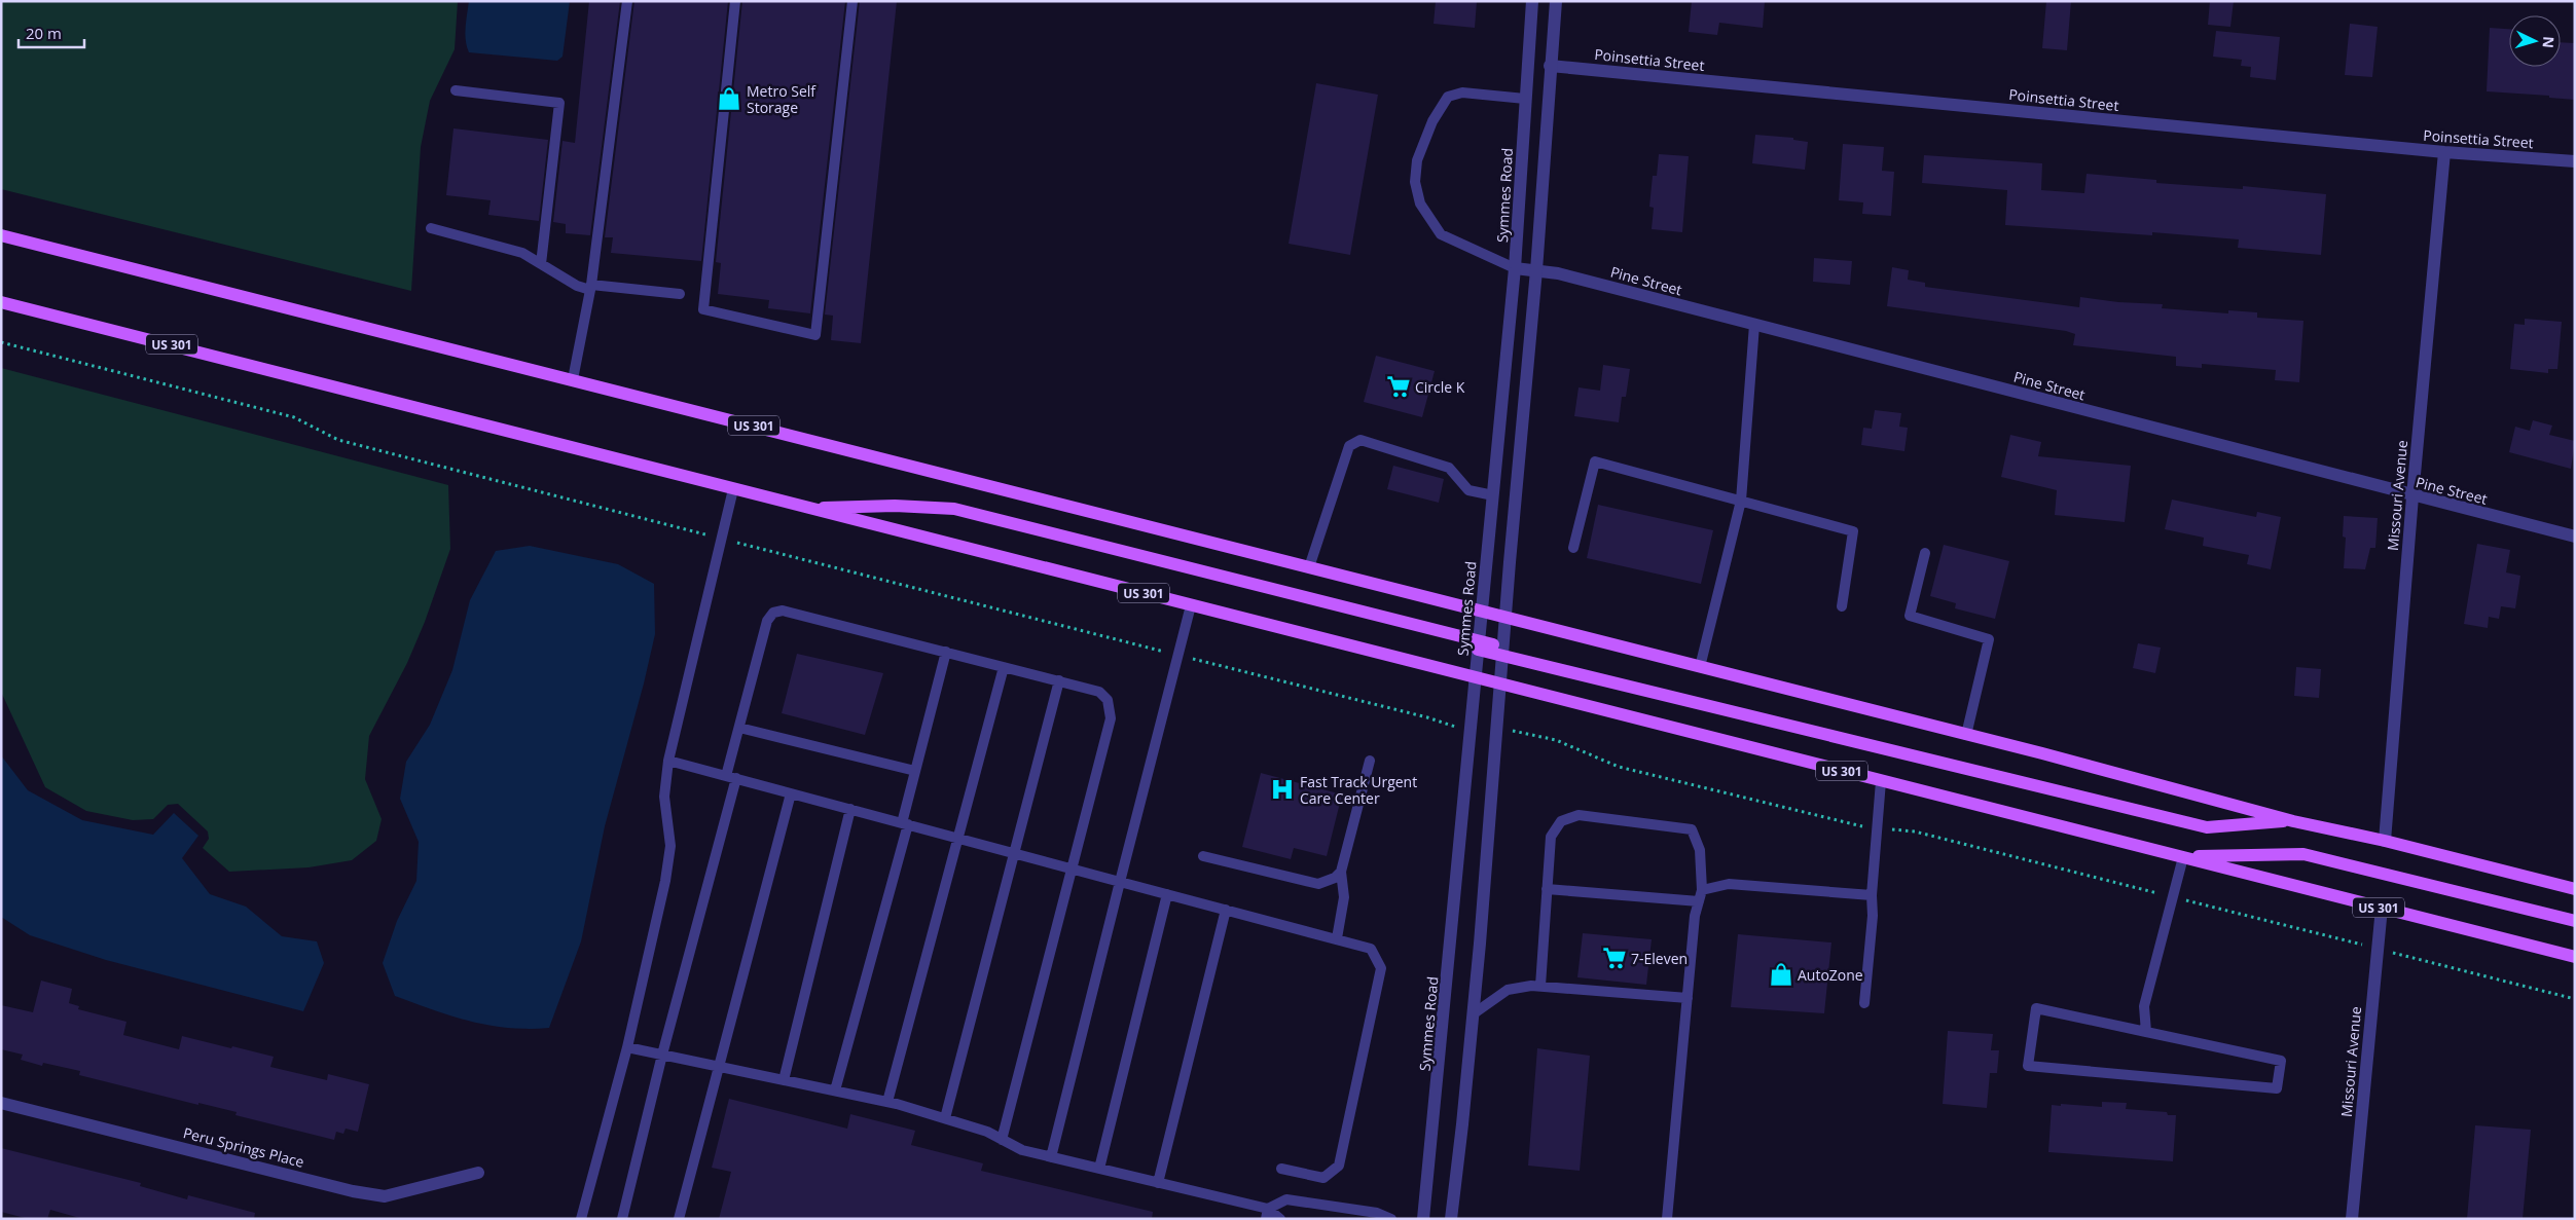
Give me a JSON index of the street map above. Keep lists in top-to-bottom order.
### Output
{
  "streets": {
    "main road": ["US 301"],
    "street": [
      "Poinsettia Street",
      "Symmes Road",
      "Pine Street",
      "Missouri Avenue",
      "Peru Springs Place"
    ]
  },
  "crossings": [
    ["Poinsettia Street", "Missouri Avenue"],
    ["Symmes Road", "Pine Street"],
    ["Symmes Road", "US 301"],
    ["Pine Street", "Missouri Avenue"],
    ["US 301", "Missouri Avenue"]
  ],
  "places": {
    "shop": ["Metro Self Storage", "AutoZone"],
    "supermarket": ["Circle K", "7-Eleven"],
    "hospital": ["Fast Track Urgent Care Center"]
  },
  "scale_bar": "20 m",
  "north": "right"
}
